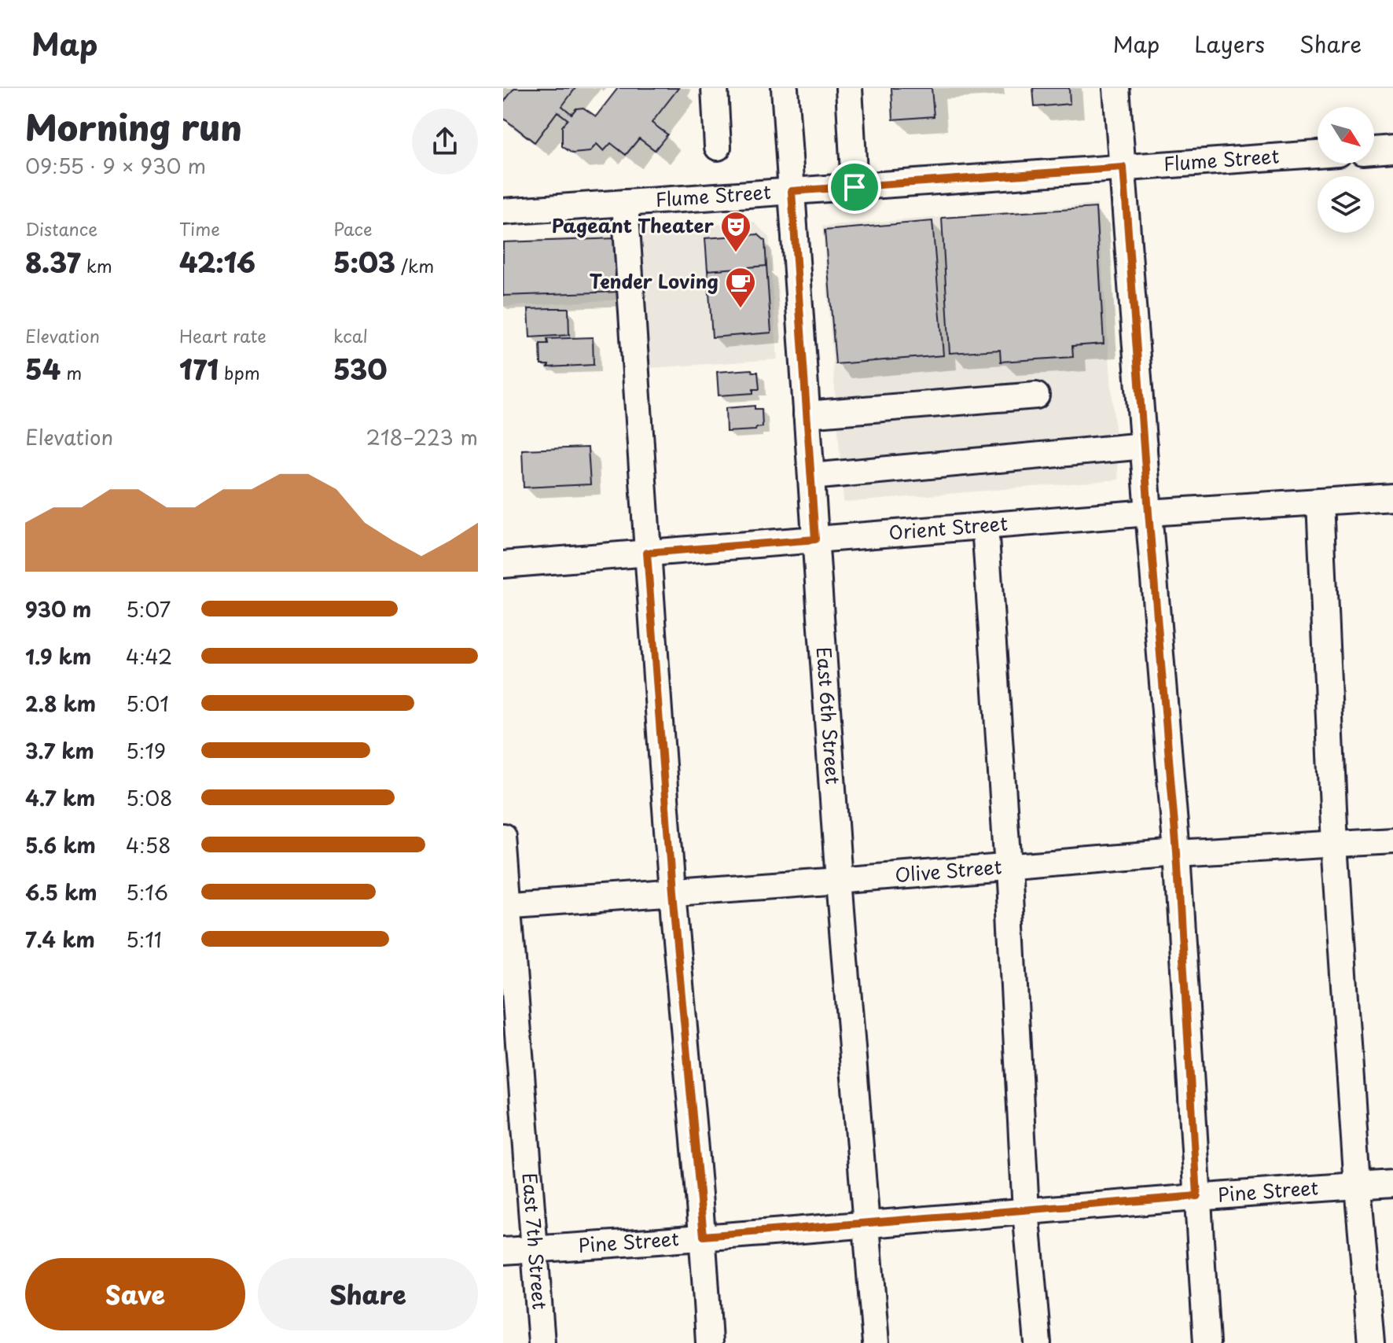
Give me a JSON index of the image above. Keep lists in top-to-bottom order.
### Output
{
  "streets": {
    "street": [
      "Flume Street",
      "Orient Street",
      "East 6th Street",
      "Olive Street",
      "Pine Street",
      "East 7th Street"
    ]
  },
  "crossings": [
    ["Flume Street", "East 6th Street"],
    ["Orient Street", "East 6th Street"],
    ["East 6th Street", "Olive Street"],
    ["East 6th Street", "Pine Street"],
    ["Olive Street", "East 7th Street"],
    ["Pine Street", "East 7th Street"]
  ],
  "places": {
    "theatre": ["Pageant Theater"],
    "cafe": ["Tender Loving"]
  },
  "north": "bottom right",
  "page": {
    "header": "Map",
    "nav": ["Map", "Layers", "Share"],
    "heading": ["Morning run", "09:55 · 9 × 930 m"],
    "stats": [
      ["Distance", "8.37 km"],
      ["Time", "42:16"],
      ["Pace", "5:03 /km"],
      ["Elevation", "54 m"],
      ["Heart rate", "171 bpm"],
      ["kcal", "530"]
    ],
    "chart": ["Elevation", "218–223 m"],
    "list": [
      {
        "name": "930 m",
        "note": "5:07"
      },
      {
        "name": "1.9 km",
        "note": "4:42"
      },
      {
        "name": "2.8 km",
        "note": "5:01"
      },
      {
        "name": "3.7 km",
        "note": "5:19"
      },
      {
        "name": "4.7 km",
        "note": "5:08"
      },
      {
        "name": "5.6 km",
        "note": "4:58"
      },
      {
        "name": "6.5 km",
        "note": "5:16"
      },
      {
        "name": "7.4 km",
        "note": "5:11"
      }
    ],
    "buttons": ["Save", "Share"]
  }
}
